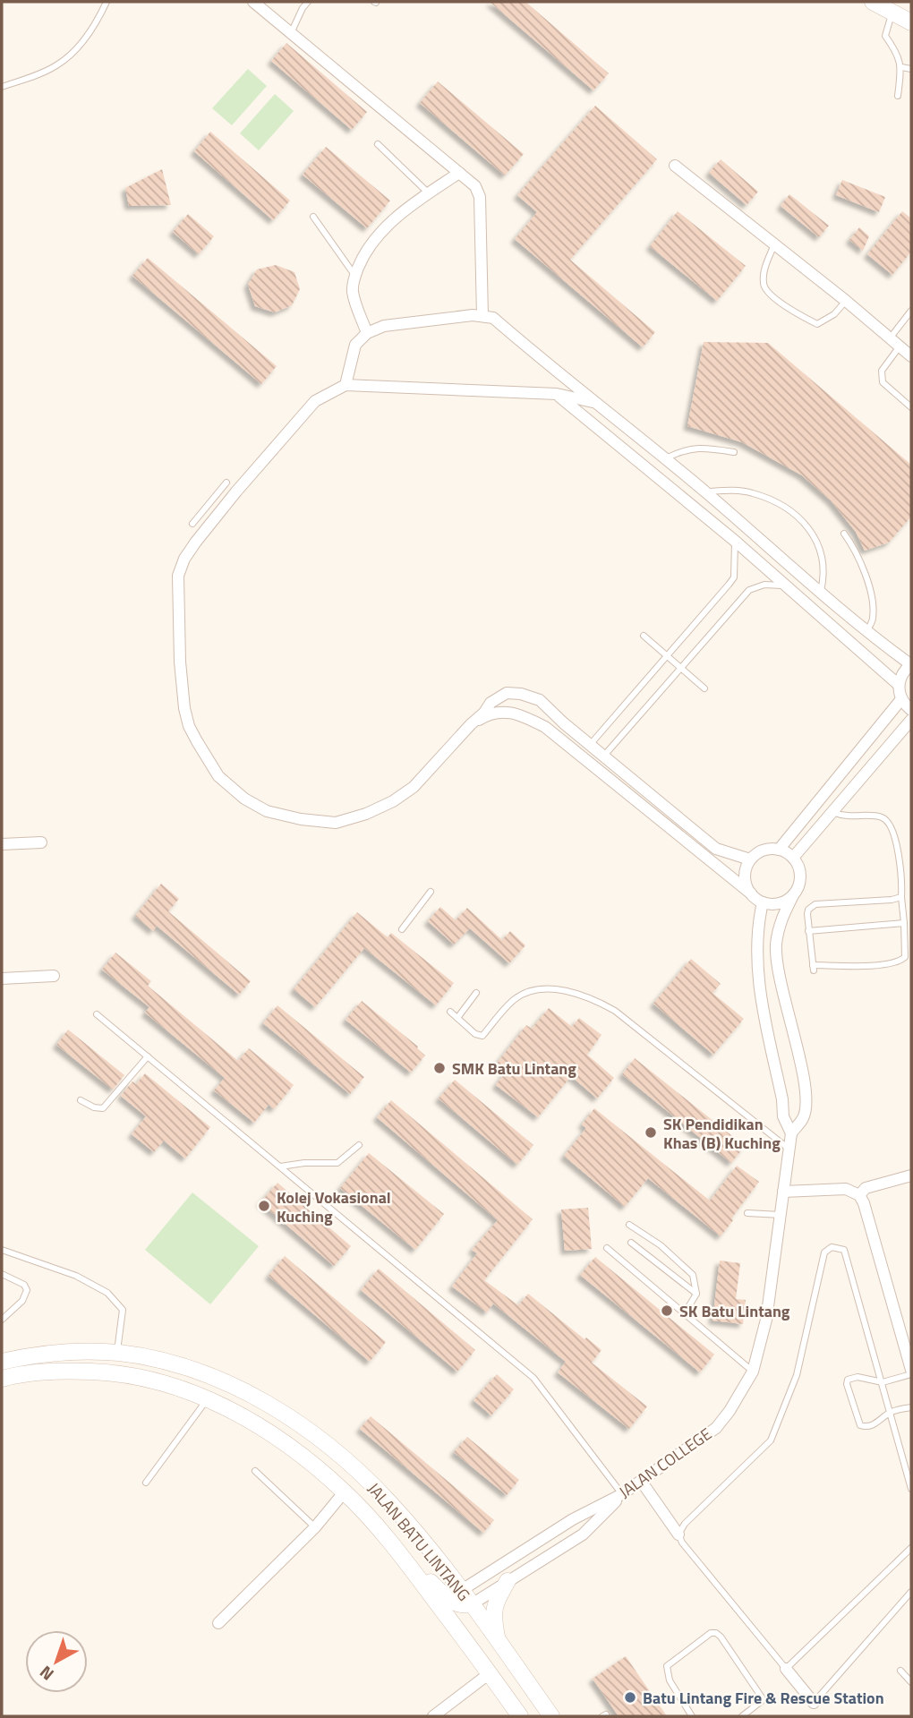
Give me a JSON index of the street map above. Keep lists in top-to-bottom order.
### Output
{
  "streets": {
    "main road": ["JALAN BATU LINTANG"],
    "street": ["JALAN COLLEGE"]
  },
  "crossings": [
    ["JALAN COLLEGE", "JALAN BATU LINTANG"]
  ],
  "places": [
    "SMK Batu Lintang",
    "SK Pendidikan Khas (B) Kuching",
    "Kolej Vokasional Kuching",
    "SK Batu Lintang",
    "Batu Lintang Fire & Rescue Station"
  ],
  "north": "bottom left"
}
